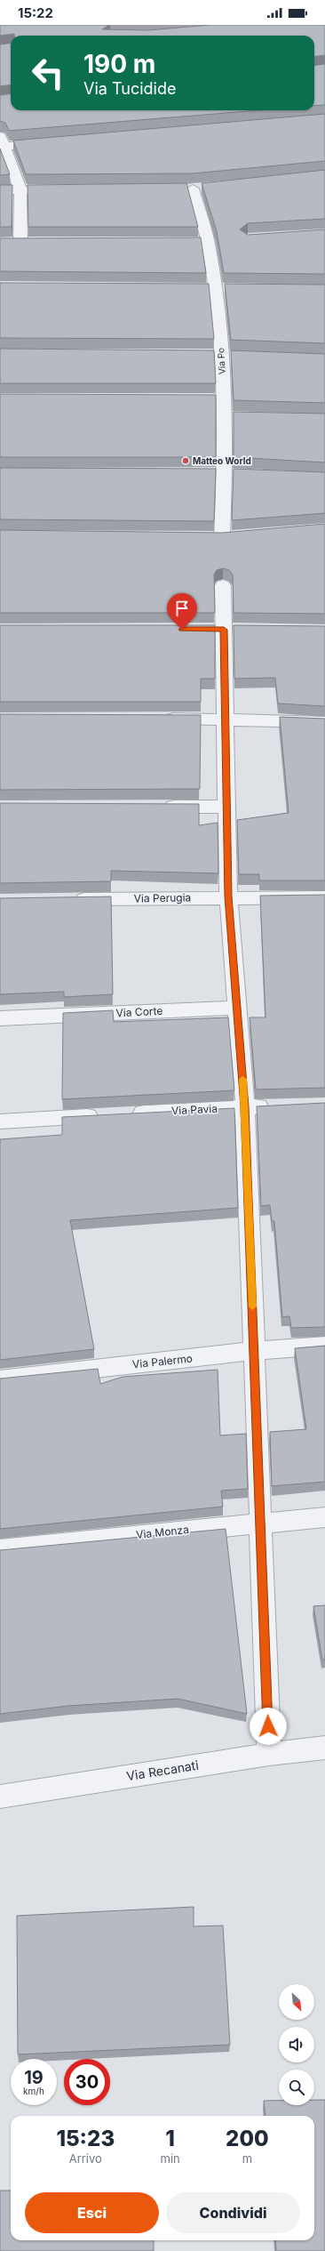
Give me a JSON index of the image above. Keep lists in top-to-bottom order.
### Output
{
  "streets": {
    "street": [
      "Via Po",
      "Via Perugia",
      "Via Corte",
      "Via Pavia",
      "Via Palermo",
      "Via Monza",
      "Via Recanati"
    ]
  },
  "places": ["Matteo World"],
  "north": "bottom right",
  "page": {
    "status": "15:22",
    "turn": ["190 m", "Via Tucidide"],
    "speed": "19 km/h",
    "limit": "30",
    "eta": [
      "15:23",
      "Arrivo",
      "1",
      "min",
      "200",
      "m"
    ],
    "buttons": ["Esci", "Condividi"]
  }
}
